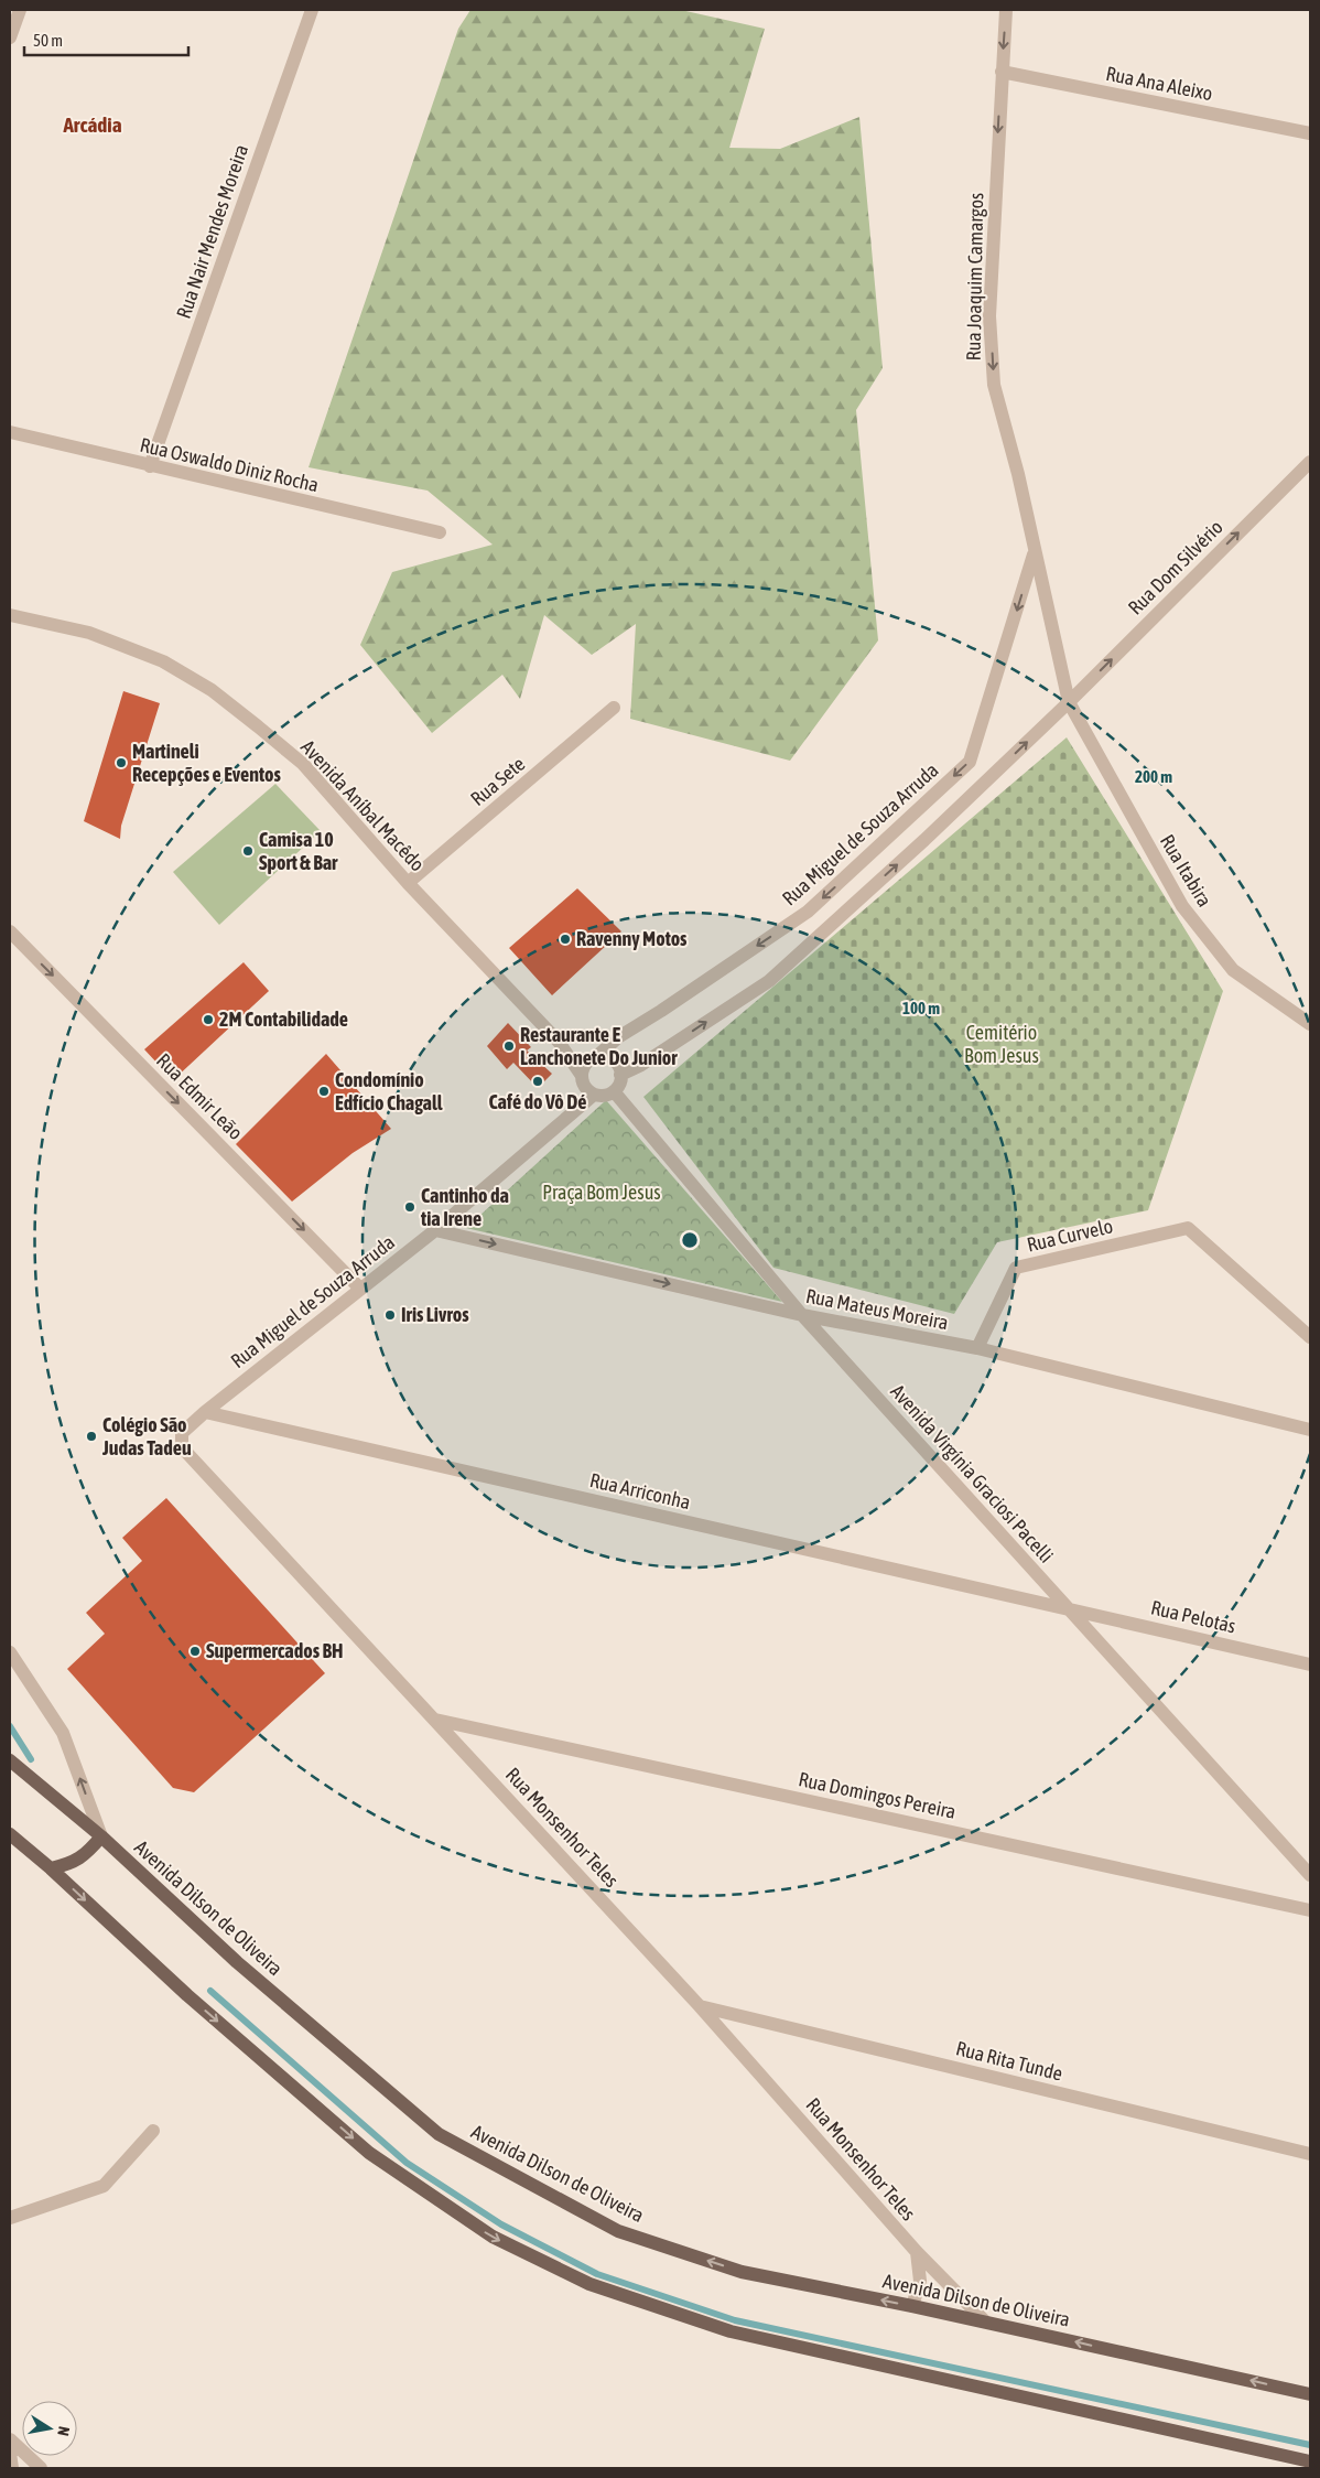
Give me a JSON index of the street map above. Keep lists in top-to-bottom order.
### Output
{
  "streets": {
    "main road": ["Avenida Dilson de Oliveira"],
    "street": [
      "Rua Ana Aleixo",
      "Rua Nair Mendes Moreira",
      "Rua Joaquim Camargos",
      "Rua Oswaldo Diniz Rocha",
      "Rua Dom Silvério",
      "Rua Sete",
      "Avenida Aníbal Macêdo",
      "Rua Miguel de Souza Arruda",
      "Rua Itabira",
      "Rua Edmir Leão",
      "Rua Curvelo",
      "Rua Mateus Moreira",
      "Avenida Virgínia Graciosi Pacelli",
      "Rua Arriconha",
      "Rua Pelotas",
      "Rua Domingos Pereira",
      "Rua Monsenhor Teles",
      "Rua Rita Tunde"
    ]
  },
  "crossings": [
    ["Rua Ana Aleixo", "Rua Joaquim Camargos"],
    ["Rua Nair Mendes Moreira", "Rua Oswaldo Diniz Rocha"],
    ["Rua Joaquim Camargos", "Rua Dom Silvério"],
    ["Rua Joaquim Camargos", "Rua Miguel de Souza Arruda"],
    ["Rua Joaquim Camargos", "Rua Itabira"],
    ["Rua Dom Silvério", "Rua Itabira"],
    ["Rua Sete", "Avenida Aníbal Macêdo"],
    ["Avenida Aníbal Macêdo", "Rua Miguel de Souza Arruda"],
    ["Avenida Aníbal Macêdo", "Avenida Virgínia Graciosi Pacelli"],
    ["Rua Miguel de Souza Arruda", "Rua Edmir Leão"],
    ["Rua Miguel de Souza Arruda", "Rua Mateus Moreira"],
    ["Rua Miguel de Souza Arruda", "Avenida Virgínia Graciosi Pacelli"],
    ["Rua Miguel de Souza Arruda", "Rua Arriconha"],
    ["Rua Miguel de Souza Arruda", "Rua Monsenhor Teles"],
    ["Rua Curvelo", "Rua Mateus Moreira"],
    ["Rua Mateus Moreira", "Avenida Virgínia Graciosi Pacelli"],
    ["Avenida Virgínia Graciosi Pacelli", "Rua Arriconha"],
    ["Avenida Virgínia Graciosi Pacelli", "Rua Pelotas"],
    ["Rua Arriconha", "Rua Pelotas"],
    ["Rua Domingos Pereira", "Rua Monsenhor Teles"],
    ["Rua Monsenhor Teles", "Avenida Dilson de Oliveira"],
    ["Rua Monsenhor Teles", "Rua Rita Tunde"]
  ],
  "one_way": [
    "Rua Joaquim Camargos",
    "Rua Dom Silvério",
    "Rua Edmir Leão",
    "Rua Mateus Moreira"
  ],
  "districts": ["Arcádia"],
  "parks": ["Cemitério Bom Jesus", "Praça Bom Jesus"],
  "places": [
    "Martineli Recepções e Eventos",
    "Camisa 10 Sport & Bar",
    "Ravenny Motos",
    "2M Contabilidade",
    "Restaurante E Lanchonete Do Junior",
    "Café do Vô Dé",
    "Condomínio Edfício Chagall",
    "Cantinho da tia Irene",
    "Iris Livros",
    "Colégio São Judas Tadeu",
    "Supermercados BH"
  ],
  "scale_bar": "50 m",
  "north": "right",
  "rings": ["200 m", "100 m"]
}
